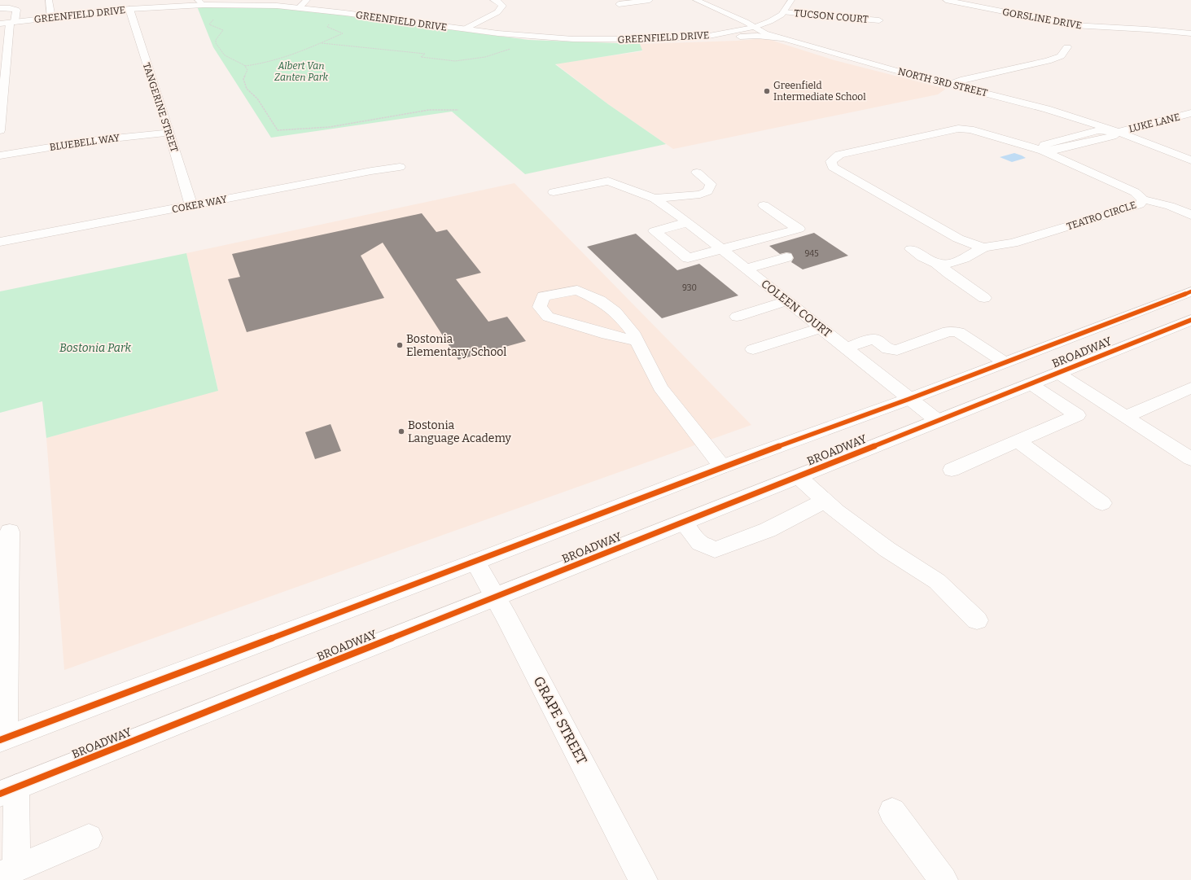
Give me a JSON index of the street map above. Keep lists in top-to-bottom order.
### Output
{
  "streets": {
    "street": [
      "GREENFIELD DRIVE",
      "TUCSON COURT",
      "GORSLINE DRIVE",
      "NORTH 3RD STREET",
      "TANGERINE STREET",
      "LUKE LANE",
      "BLUEBELL WAY",
      "COKER WAY",
      "TEATRO CIRCLE",
      "COLEEN COURT",
      "BROADWAY",
      "GRAPE STREET"
    ]
  },
  "crossings": [
    ["GREENFIELD DRIVE", "TUCSON COURT"],
    ["GREENFIELD DRIVE", "NORTH 3RD STREET"],
    ["GREENFIELD DRIVE", "TANGERINE STREET"],
    ["NORTH 3RD STREET", "LUKE LANE"],
    ["TANGERINE STREET", "BLUEBELL WAY"],
    ["TANGERINE STREET", "COKER WAY"],
    ["LUKE LANE", "TEATRO CIRCLE"],
    ["COLEEN COURT", "BROADWAY"],
    ["BROADWAY", "GRAPE STREET"]
  ],
  "parks": ["Albert Van Zanten Park", "Bostonia Park"],
  "places": ["Greenfield Intermediate School", "Bostonia Elementary School", "Bostonia Language Academy"],
  "house_numbers": ["945", "930"]
}
